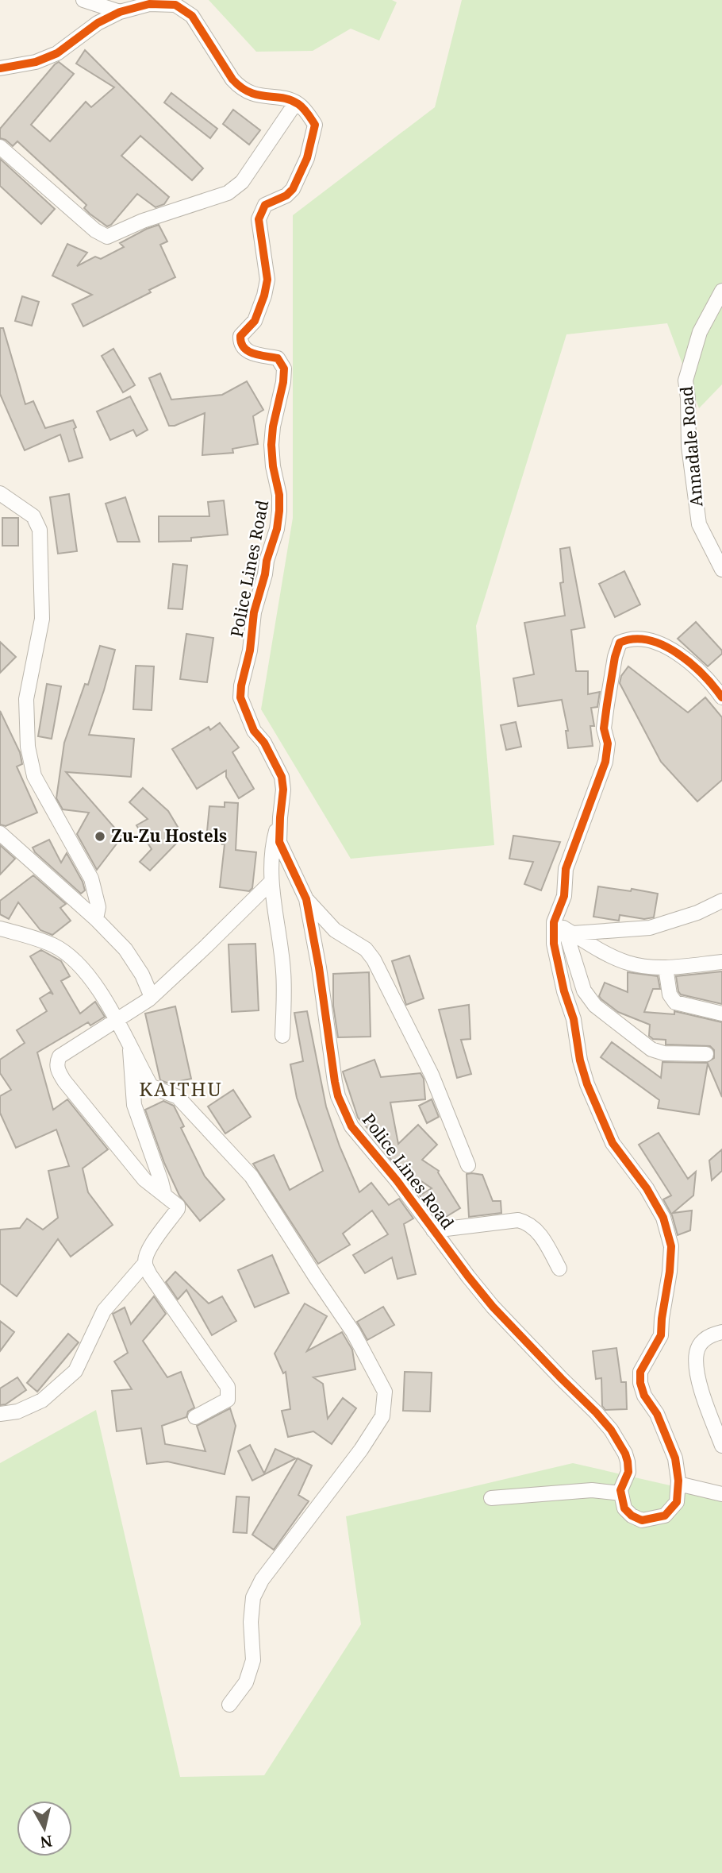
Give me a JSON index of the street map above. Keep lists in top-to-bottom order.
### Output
{
  "streets": {
    "street": ["Annadale Road", "Police Lines Road"]
  },
  "districts": ["KAITHU"],
  "places": ["Zu-Zu Hostels"],
  "north": "bottom"
}
